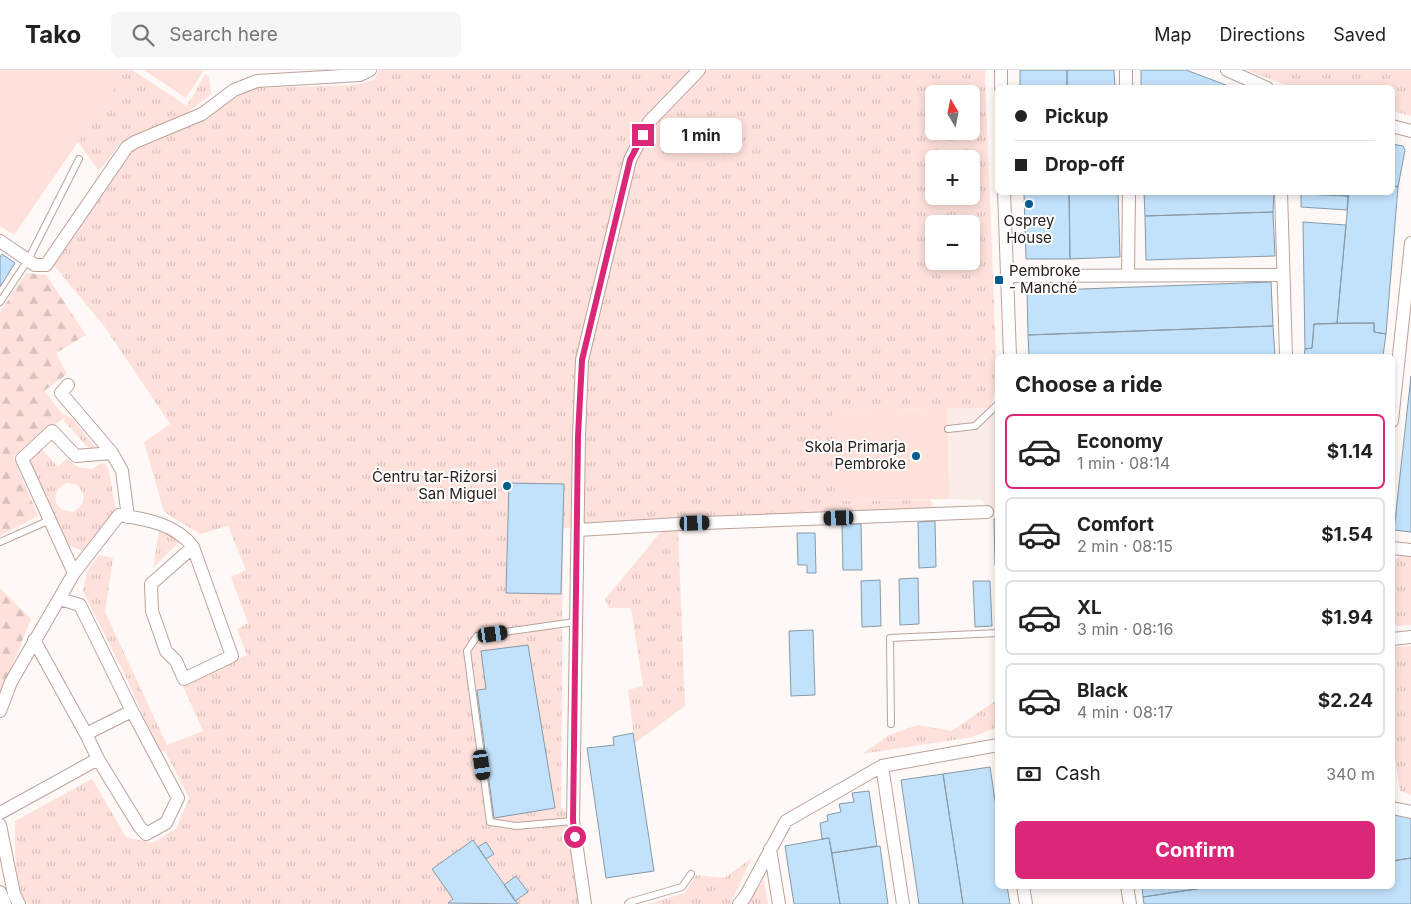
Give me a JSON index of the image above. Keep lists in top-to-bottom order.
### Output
{
  "places": {
    "other": ["Osprey House", "Skola Primarja Pembroke", "Ċentru tar-Riżorsi San Miguel"],
    "transit": ["Pembroke - Manché"]
  },
  "north": "top",
  "page": {
    "header": "Tako",
    "search": "Search here",
    "nav": ["Map", "Directions", "Saved"],
    "map_buttons": ["+", "−"],
    "banner": ["Pickup", "Drop-off"],
    "bubble": "1 min",
    "heading": "Choose a ride",
    "list": [
      {
        "name": "Economy",
        "note": "1 min · 08:14",
        "value": "$1.14"
      },
      {
        "name": "Comfort",
        "note": "2 min · 08:15",
        "value": "$1.54"
      },
      {
        "name": "XL",
        "note": "3 min · 08:16",
        "value": "$1.94"
      },
      {
        "name": "Black",
        "note": "4 min · 08:17",
        "value": "$2.24"
      }
    ],
    "pay": ["Cash", "340 m"],
    "buttons": "Confirm"
  }
}
